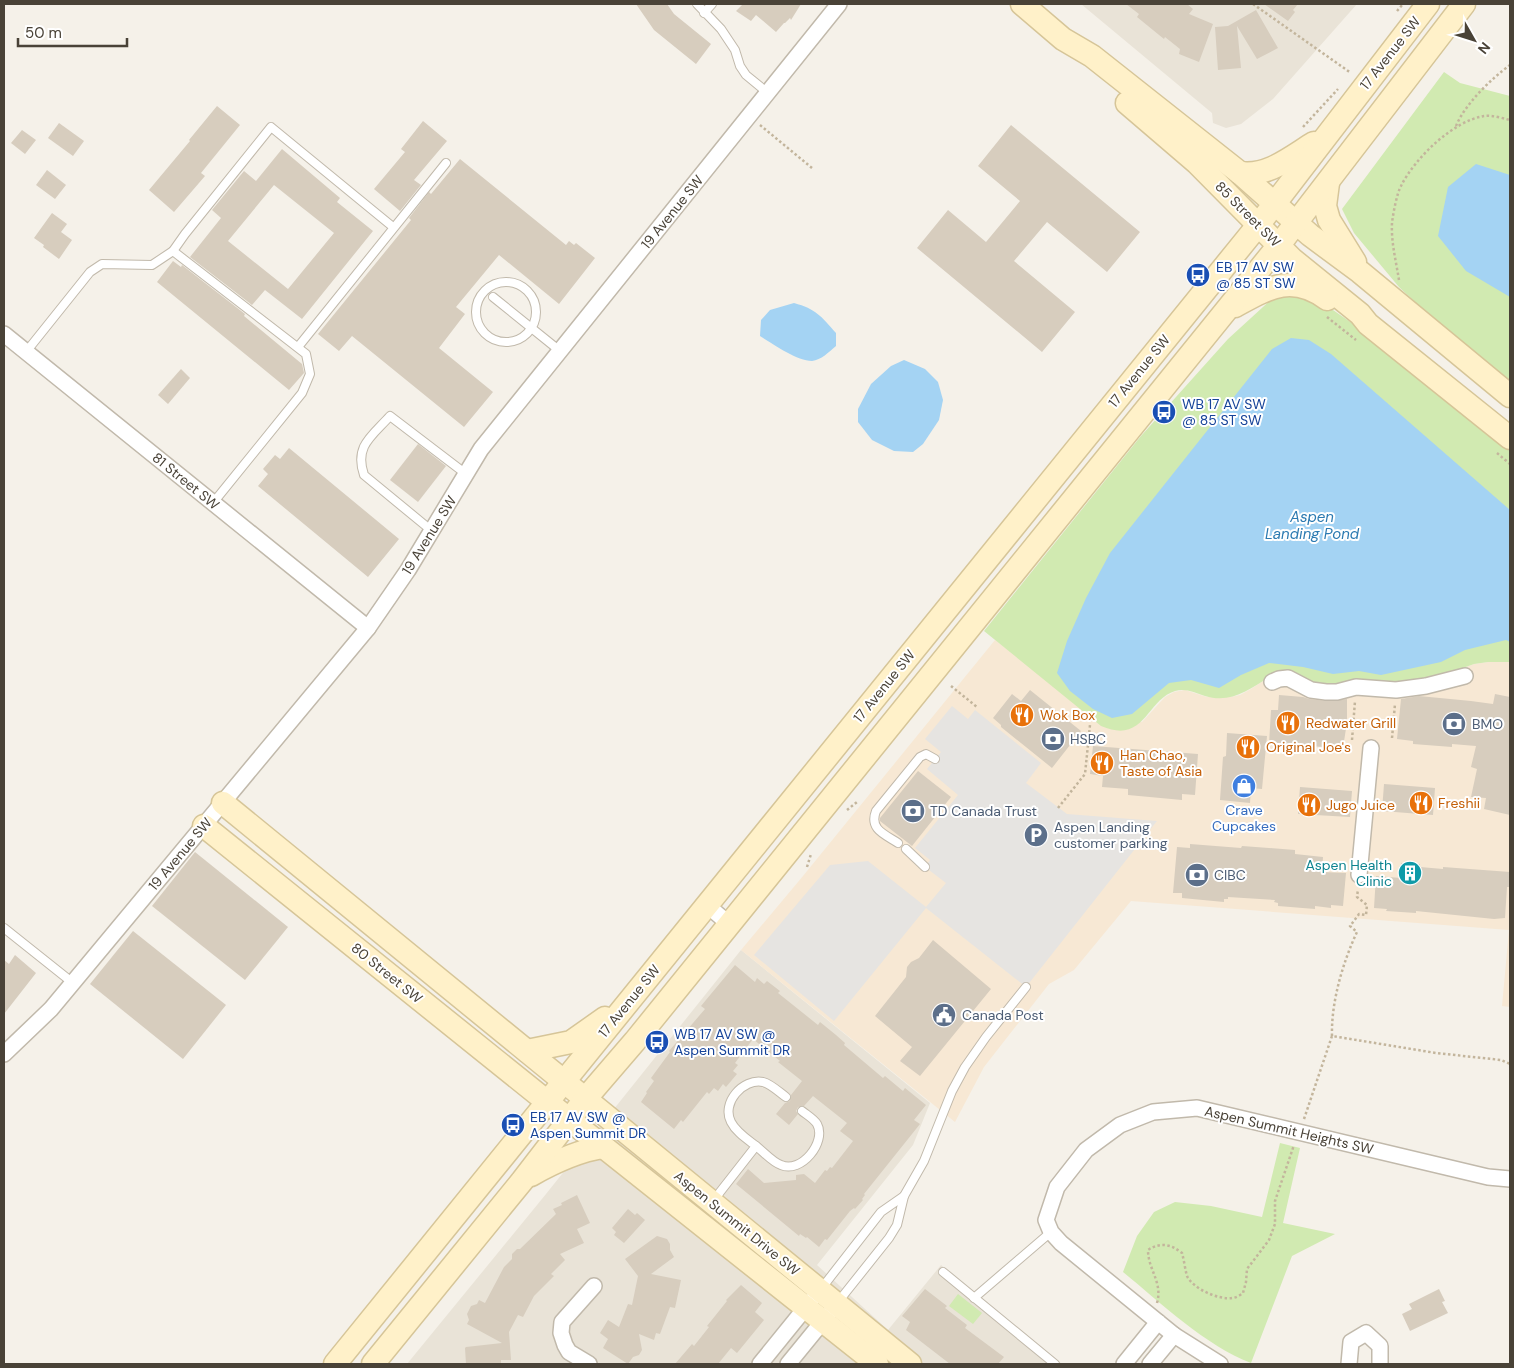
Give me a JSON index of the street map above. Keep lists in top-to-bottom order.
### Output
{
  "streets": {
    "main road": [
      "17 Avenue SW",
      "85 Street SW",
      "80 Street SW",
      "Aspen Summit Drive SW"
    ],
    "street": ["19 Avenue SW", "81 Street SW", "Aspen Summit Heights SW"]
  },
  "crossings": [
    ["17 Avenue SW", "85 Street SW"],
    ["17 Avenue SW", "80 Street SW"],
    ["17 Avenue SW", "Aspen Summit Drive SW"],
    ["19 Avenue SW", "81 Street SW"],
    ["19 Avenue SW", "80 Street SW"],
    ["80 Street SW", "Aspen Summit Drive SW"]
  ],
  "water": ["Aspen Landing Pond"],
  "places": {
    "bus stop": [
      "EB 17 AV SW @ 85 ST SW",
      "WB 17 AV SW @ 85 ST SW",
      "WB 17 AV SW @ Aspen Summit DR",
      "EB 17 AV SW @ Aspen Summit DR"
    ],
    "restaurant": [
      "Wok Box",
      "Redwater Grill",
      "Original Joe's",
      "Han Chao, Taste of Asia",
      "Freshii",
      "Jugo Juice"
    ],
    "bank": [
      "BMO",
      "HSBC",
      "TD Canada Trust",
      "CIBC"
    ],
    "shop": ["Crave Cupcakes"],
    "parking": ["Aspen Landing customer parking"],
    "building": ["Aspen Health Clinic"],
    "public building": ["Canada Post"]
  },
  "scale_bar": "50 m",
  "north": "bottom right"
}
